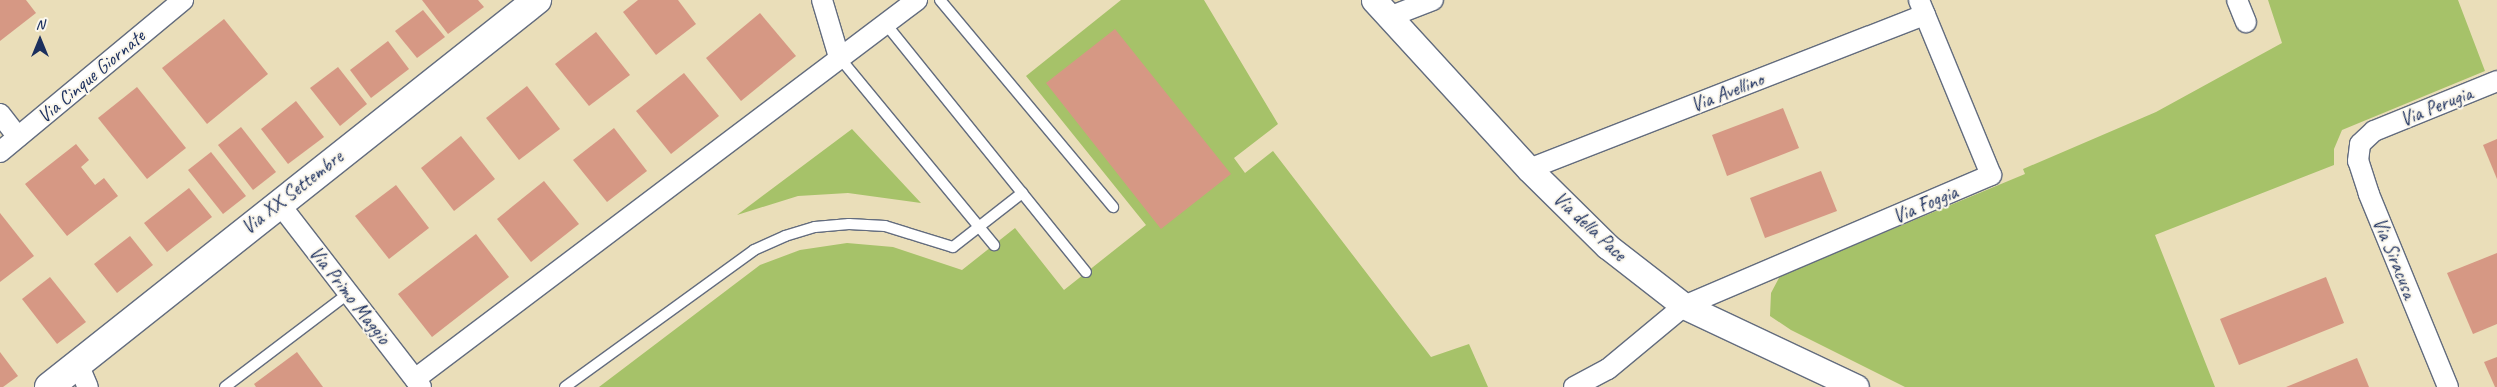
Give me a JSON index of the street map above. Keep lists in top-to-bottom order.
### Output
{
  "streets": {
    "main road": ["Via XX Settembre"],
    "street": [
      "Via Cinque Giornate",
      "Via Avellino",
      "Via Perugia",
      "Via Foggia",
      "Via della Pace",
      "Via Siracusa",
      "Via Primo Maggio"
    ]
  },
  "crossings": [
    ["Via Avellino", "Via Foggia"],
    ["Via Avellino", "Via della Pace"],
    ["Via Perugia", "Via Siracusa"],
    ["Via XX Settembre", "Via Primo Maggio"],
    ["Via Foggia", "Via della Pace"]
  ],
  "north": "top"
}
